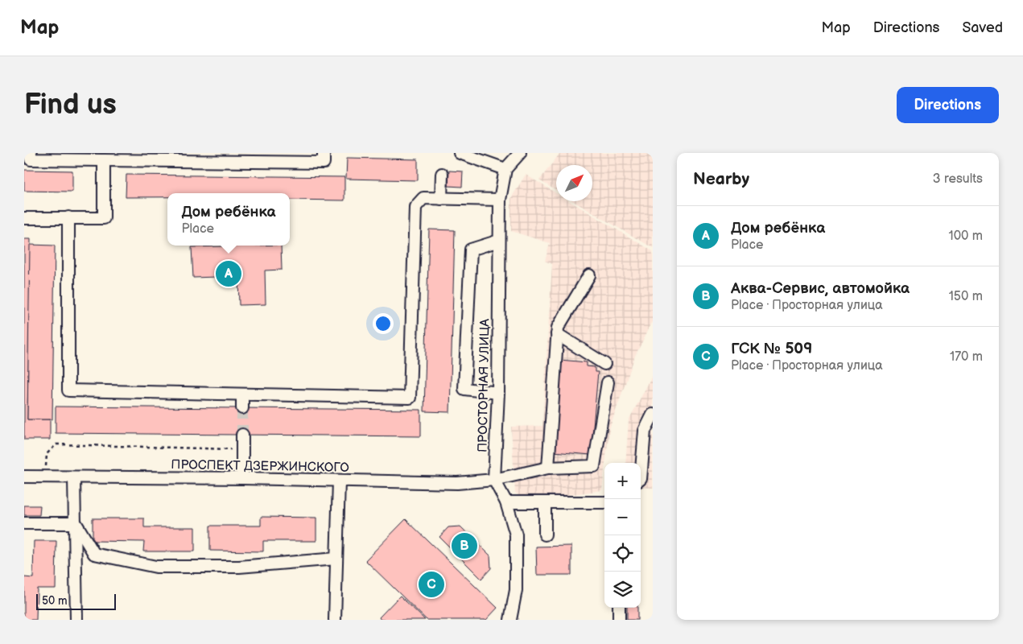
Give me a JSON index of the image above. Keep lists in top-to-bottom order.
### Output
{
  "streets": {
    "street": ["ПРОСТОРНАЯ УЛИЦА", "ПРОСПЕКТ ДЗЕРЖИНСКОГО"]
  },
  "crossings": [
    ["ПРОСТОРНАЯ УЛИЦА", "ПРОСПЕКТ ДЗЕРЖИНСКОГО"]
  ],
  "scale_bar": "50 m",
  "north": "top right",
  "page": {
    "header": "Map",
    "nav": ["Map", "Directions", "Saved"],
    "buttons": "Directions",
    "title": "Find us",
    "heading": ["Nearby", "3 results"],
    "popup": ["Дом ребёнка", "Place"],
    "list": [
      {
        "mark": "A",
        "name": "Дом ребёнка",
        "note": "Place",
        "value": "100 m"
      },
      {
        "mark": "B",
        "name": "Аква-Сервис, автомойка",
        "note": "Place · Просторная улица",
        "value": "150 m"
      },
      {
        "mark": "C",
        "name": "ГСК № 509",
        "note": "Place · Просторная улица",
        "value": "170 m"
      }
    ],
    "pins": ["A", "B", "C"],
    "map_buttons": ["+", "−"],
    "scale": "50 m"
  }
}
